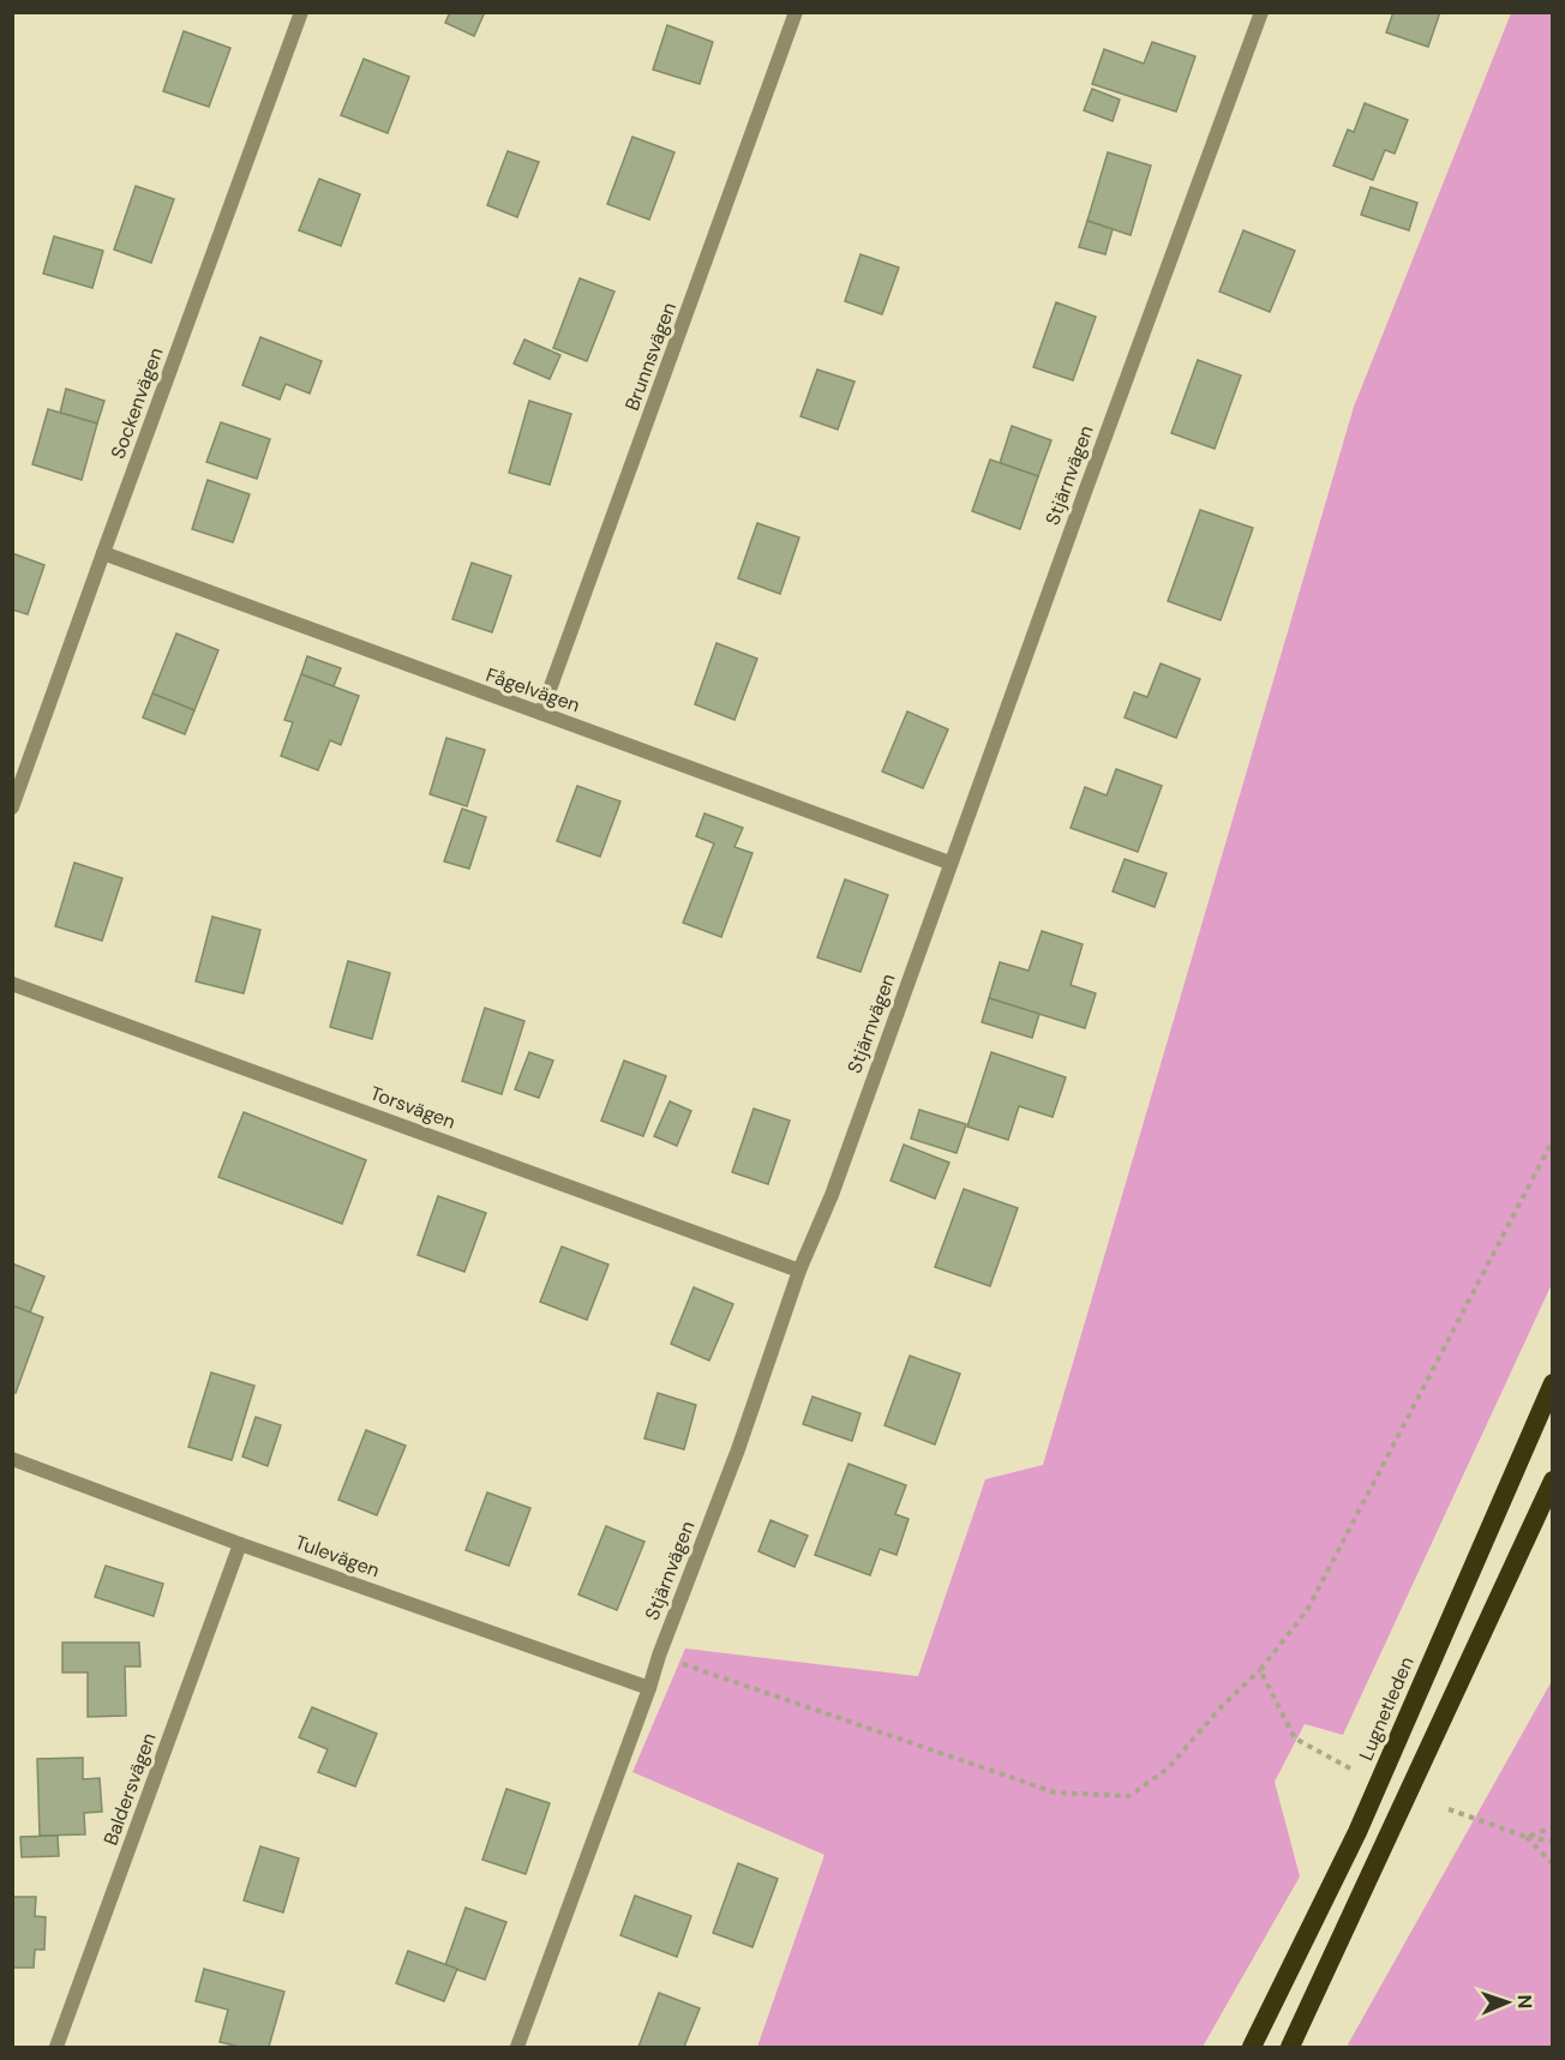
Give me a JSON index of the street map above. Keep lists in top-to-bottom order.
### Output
{
  "streets": {
    "highway": ["Lugnetleden"],
    "street": [
      "Brunnsvägen",
      "Sockenvägen",
      "Stjärnvägen",
      "Fågelvägen",
      "Torsvägen",
      "Tulevägen",
      "Baldersvägen"
    ]
  },
  "crossings": [
    ["Brunnsvägen", "Fågelvägen"],
    ["Sockenvägen", "Fågelvägen"],
    ["Stjärnvägen", "Fågelvägen"],
    ["Stjärnvägen", "Torsvägen"],
    ["Stjärnvägen", "Tulevägen"],
    ["Tulevägen", "Baldersvägen"]
  ],
  "north": "right"
}
